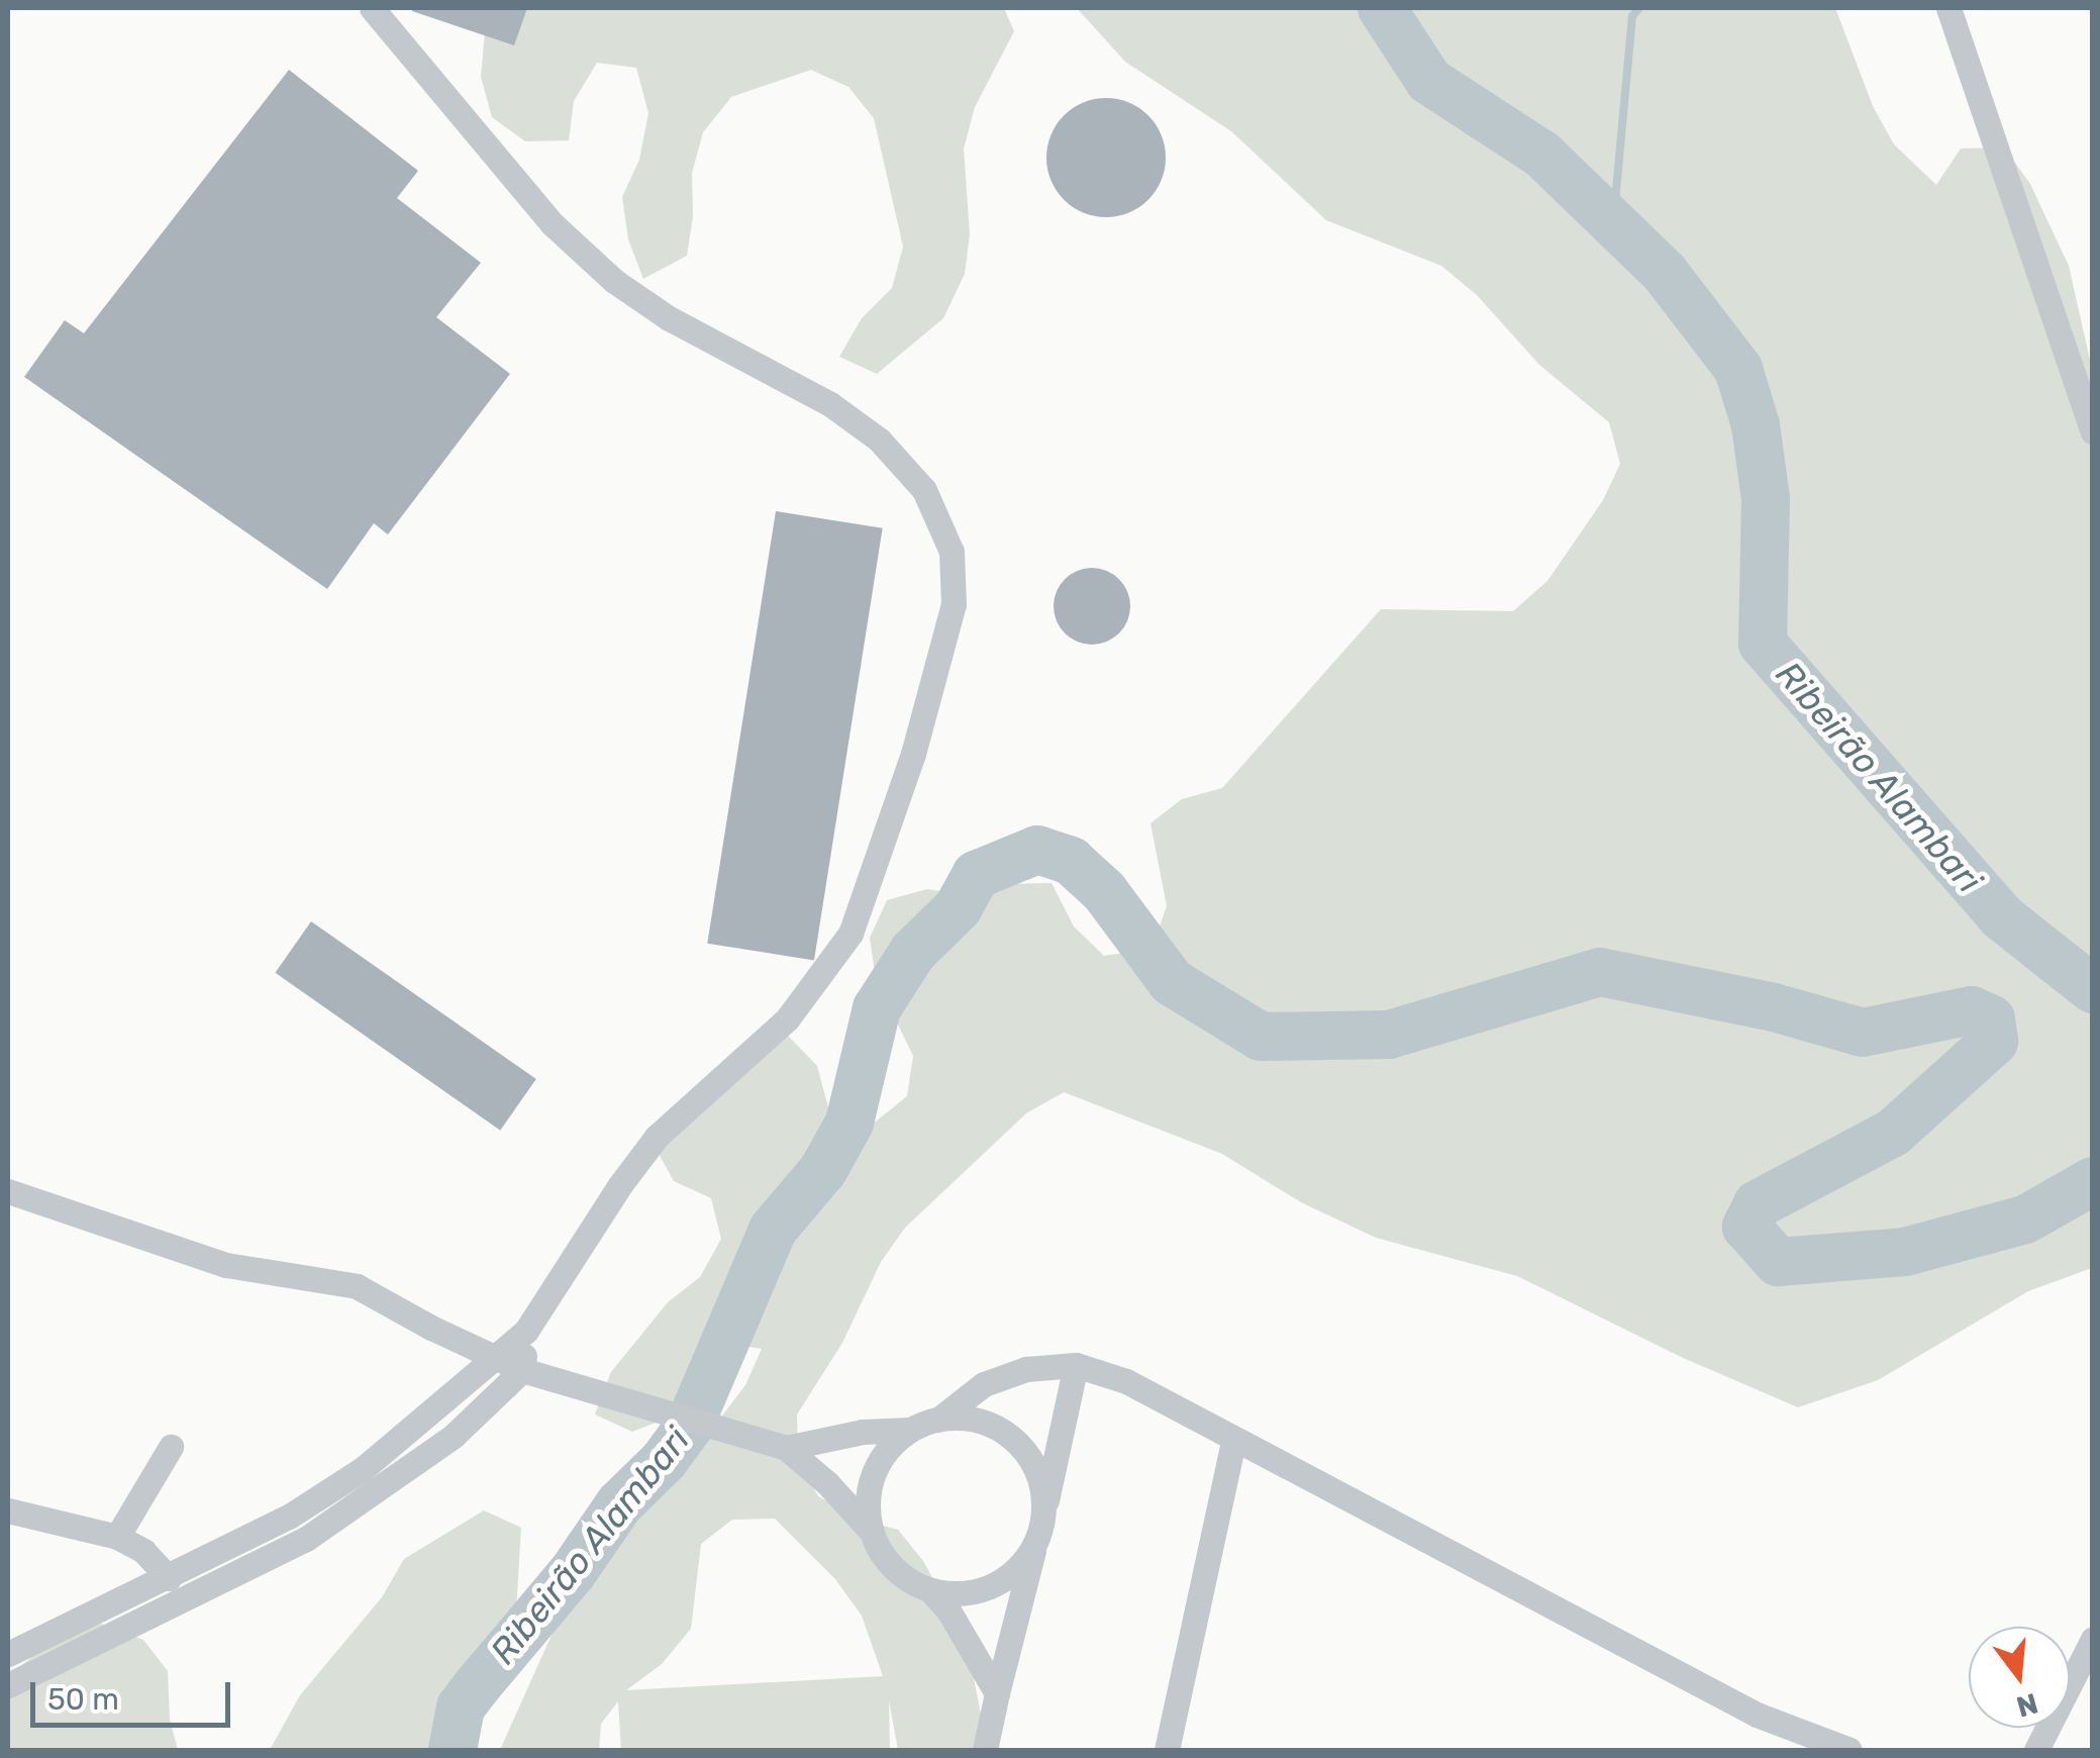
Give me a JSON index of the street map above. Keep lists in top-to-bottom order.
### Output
{
  "water": ["Ribeirão Alambari"],
  "scale_bar": "50 m",
  "north": "bottom"
}
